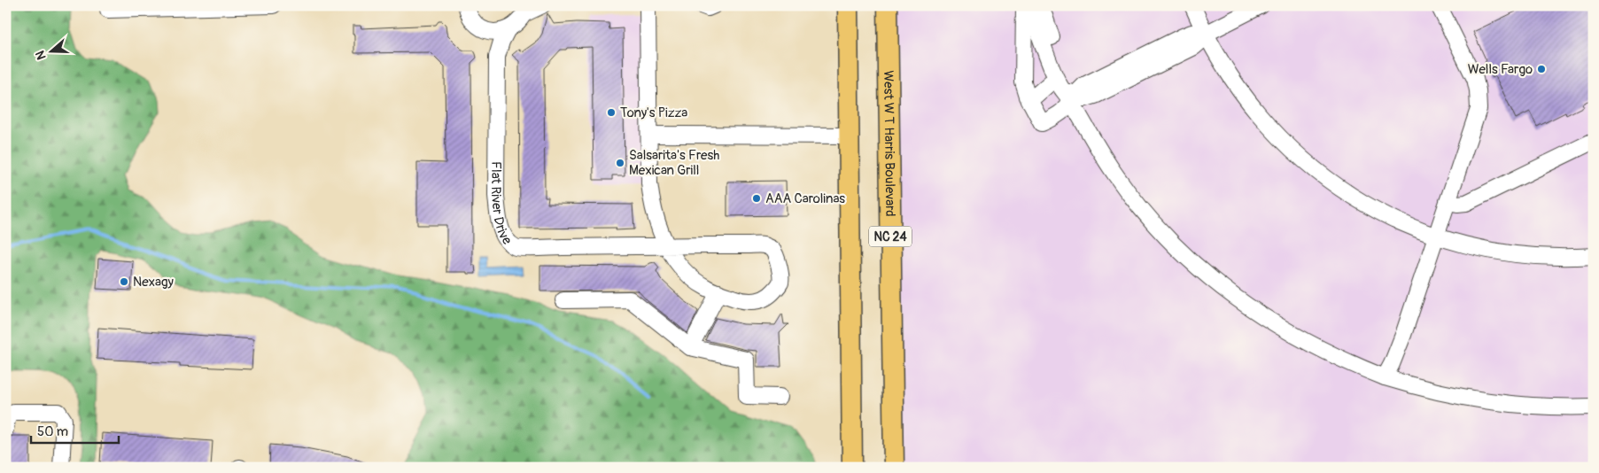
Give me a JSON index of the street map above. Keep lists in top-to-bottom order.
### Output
{
  "streets": {
    "main road": ["West W T Harris Boulevard", "NC 24"],
    "street": ["Flat River Drive"]
  },
  "places": [
    "Wells Fargo",
    "Tony's Pizza",
    "Salsarita's Fresh Mexican Grill",
    "AAA Carolinas",
    "Nexagy"
  ],
  "scale_bar": "50 m",
  "north": "left"
}
